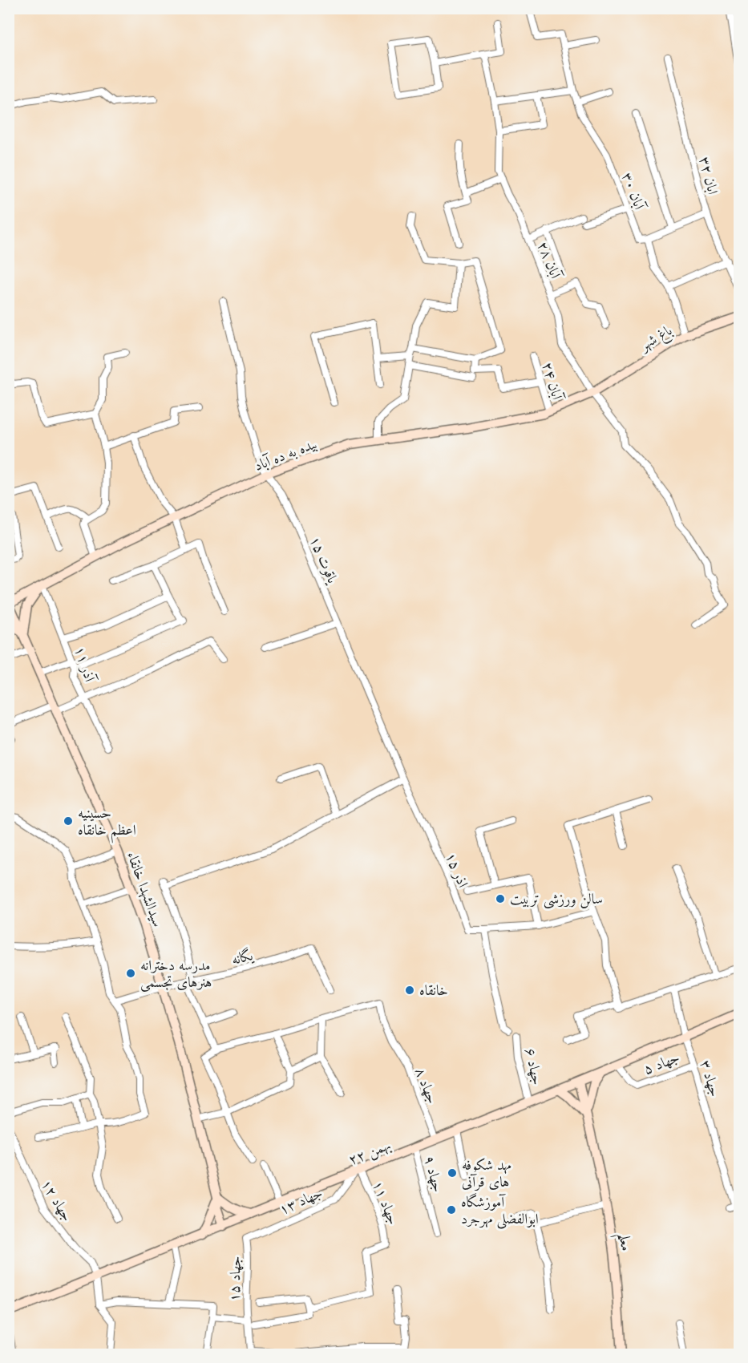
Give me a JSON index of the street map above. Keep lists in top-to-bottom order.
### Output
{
  "streets": {
    "main road": [
      "باغ شهر",
      "بیده به ده آباد",
      "سیدالشهدا خانقاء",
      "۲۲ بهمن",
      "معلم"
    ],
    "street": [
      "ابان ۳۲",
      "آبان ۳۰",
      "آبان ۲۸",
      "آبان ۲۴",
      "یاقوت ۱۵",
      "آذر ۱۱",
      "اذر ۱۵",
      "یگانه",
      "جهاد ۵",
      "جهاد ۶",
      "جهاد ۳",
      "جهاد ۸",
      "جهاد ۹",
      "جهاد ۱۲",
      "جهاد ۱۳",
      "جهاد ۱۱",
      "جهاد ۱۵"
    ]
  },
  "crossings": [
    ["آبان ۲۸", "باغ شهر"],
    ["آبان ۲۸", "بیده به ده آباد"],
    ["باغ شهر", "بیده به ده آباد"],
    ["آبان ۲۴", "بیده به ده آباد"],
    ["بیده به ده آباد", "یاقوت ۱۵"],
    ["بیده به ده آباد", "آذر ۱۱"],
    ["بیده به ده آباد", "سیدالشهدا خانقاء"],
    ["یاقوت ۱۵", "اذر ۱۵"],
    ["سیدالشهدا خانقاء", "یگانه"],
    ["سیدالشهدا خانقاء", "۲۲ بهمن"],
    ["جهاد ۵", "جهاد ۳"],
    ["جهاد ۵", "۲۲ بهمن"],
    ["جهاد ۶", "۲۲ بهمن"],
    ["جهاد ۳", "۲۲ بهمن"],
    ["جهاد ۸", "۲۲ بهمن"],
    ["۲۲ بهمن", "جهاد ۹"],
    ["۲۲ بهمن", "جهاد ۱۲"],
    ["۲۲ بهمن", "جهاد ۱۳"],
    ["۲۲ بهمن", "جهاد ۱۱"],
    ["۲۲ بهمن", "معلم"],
    ["جهاد ۱۳", "جهاد ۱۱"],
    ["جهاد ۱۳", "جهاد ۱۵"]
  ],
  "places": [
    "حسینیه اعظم خانقاه",
    "سالن ورزشی تربیت",
    "مدرسه دخترانه هنرهای تجسمی",
    "خانقاه",
    "مهد شکوفه های قرآنی",
    "آموزشگاه ابوالفضلی مهرجرد"
  ]
}
